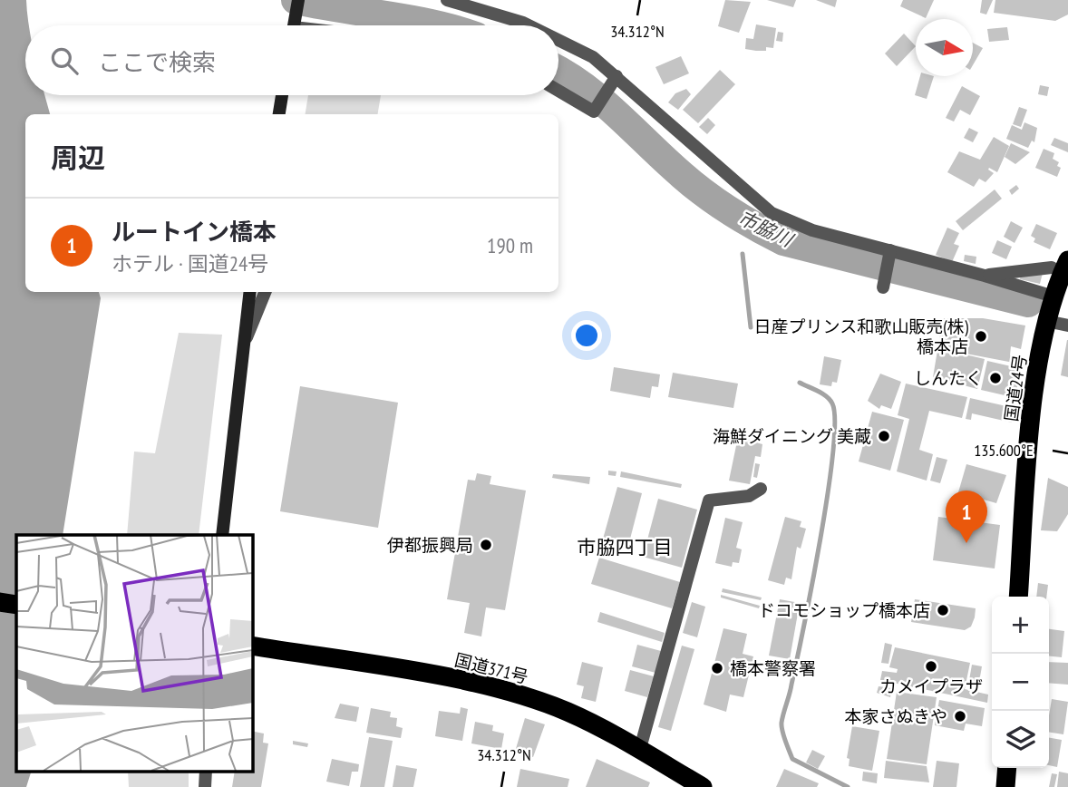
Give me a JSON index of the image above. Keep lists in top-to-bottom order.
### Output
{
  "streets": {
    "highway": ["国道24号", "国道371号"]
  },
  "districts": ["市脇四丁目"],
  "water": ["市脇川"],
  "places": [
    "日産プリンス和歌山販売(株) 橋本店",
    "しんたく",
    "海鮮ダイニング 美蔵",
    "伊都振興局",
    "ドコモショップ橋本店",
    "カメイプラザ",
    "橋本警察署",
    "本家さぬきや"
  ],
  "north": "right",
  "page": {
    "search": "ここで検索",
    "heading": "周辺",
    "list": [
      {
        "mark": "1",
        "name": "ルートイン橋本",
        "note": "ホテル · 国道24号",
        "value": "190 m"
      }
    ],
    "pins": "1",
    "map_buttons": ["+", "−"]
  },
  "coordinates": ["34.312°N", "135.600°E"]
}
